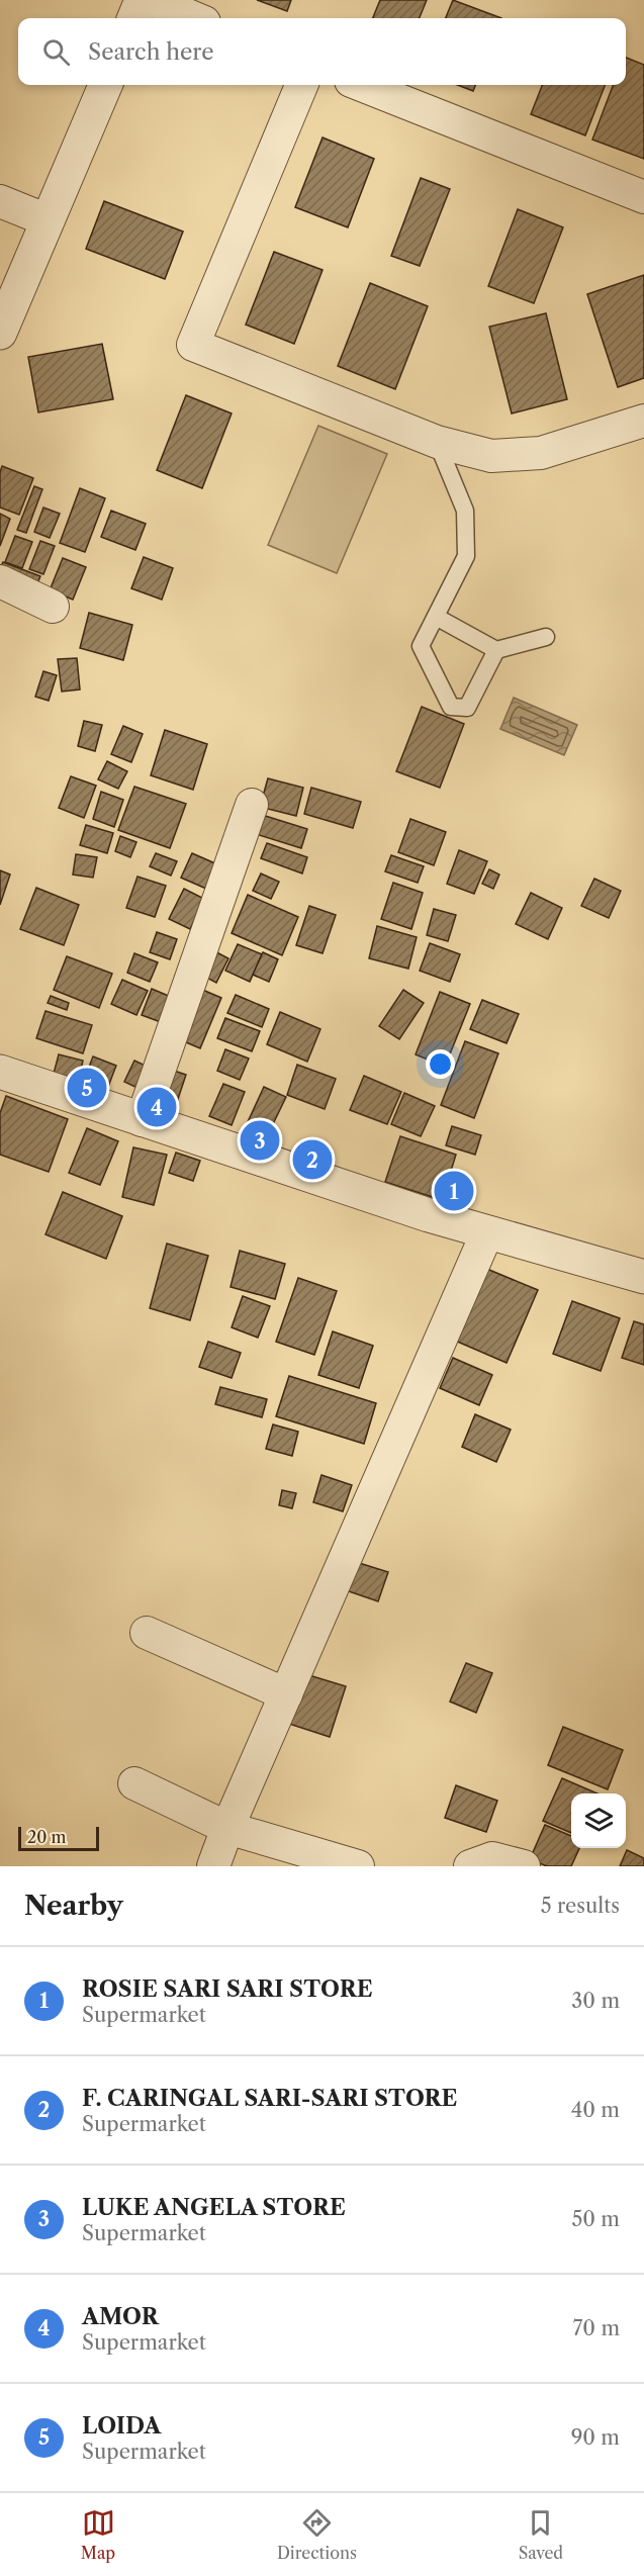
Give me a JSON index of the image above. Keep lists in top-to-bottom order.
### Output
{
  "scale_bar": "20 m",
  "page": {
    "search": "Search here",
    "pins": [
      "5",
      "4",
      "3",
      "2",
      "1"
    ],
    "scale": "20 m",
    "heading": ["Nearby", "5 results"],
    "list": [
      {
        "mark": "1",
        "name": "ROSIE SARI SARI STORE",
        "note": "Supermarket",
        "value": "30 m"
      },
      {
        "mark": "2",
        "name": "F. CARINGAL SARI-SARI STORE",
        "note": "Supermarket",
        "value": "40 m"
      },
      {
        "mark": "3",
        "name": "LUKE ANGELA STORE",
        "note": "Supermarket",
        "value": "50 m"
      },
      {
        "mark": "4",
        "name": "AMOR",
        "note": "Supermarket",
        "value": "70 m"
      },
      {
        "mark": "5",
        "name": "LOIDA",
        "note": "Supermarket",
        "value": "90 m"
      }
    ],
    "nav": ["Map", "Directions", "Saved"]
  }
}
